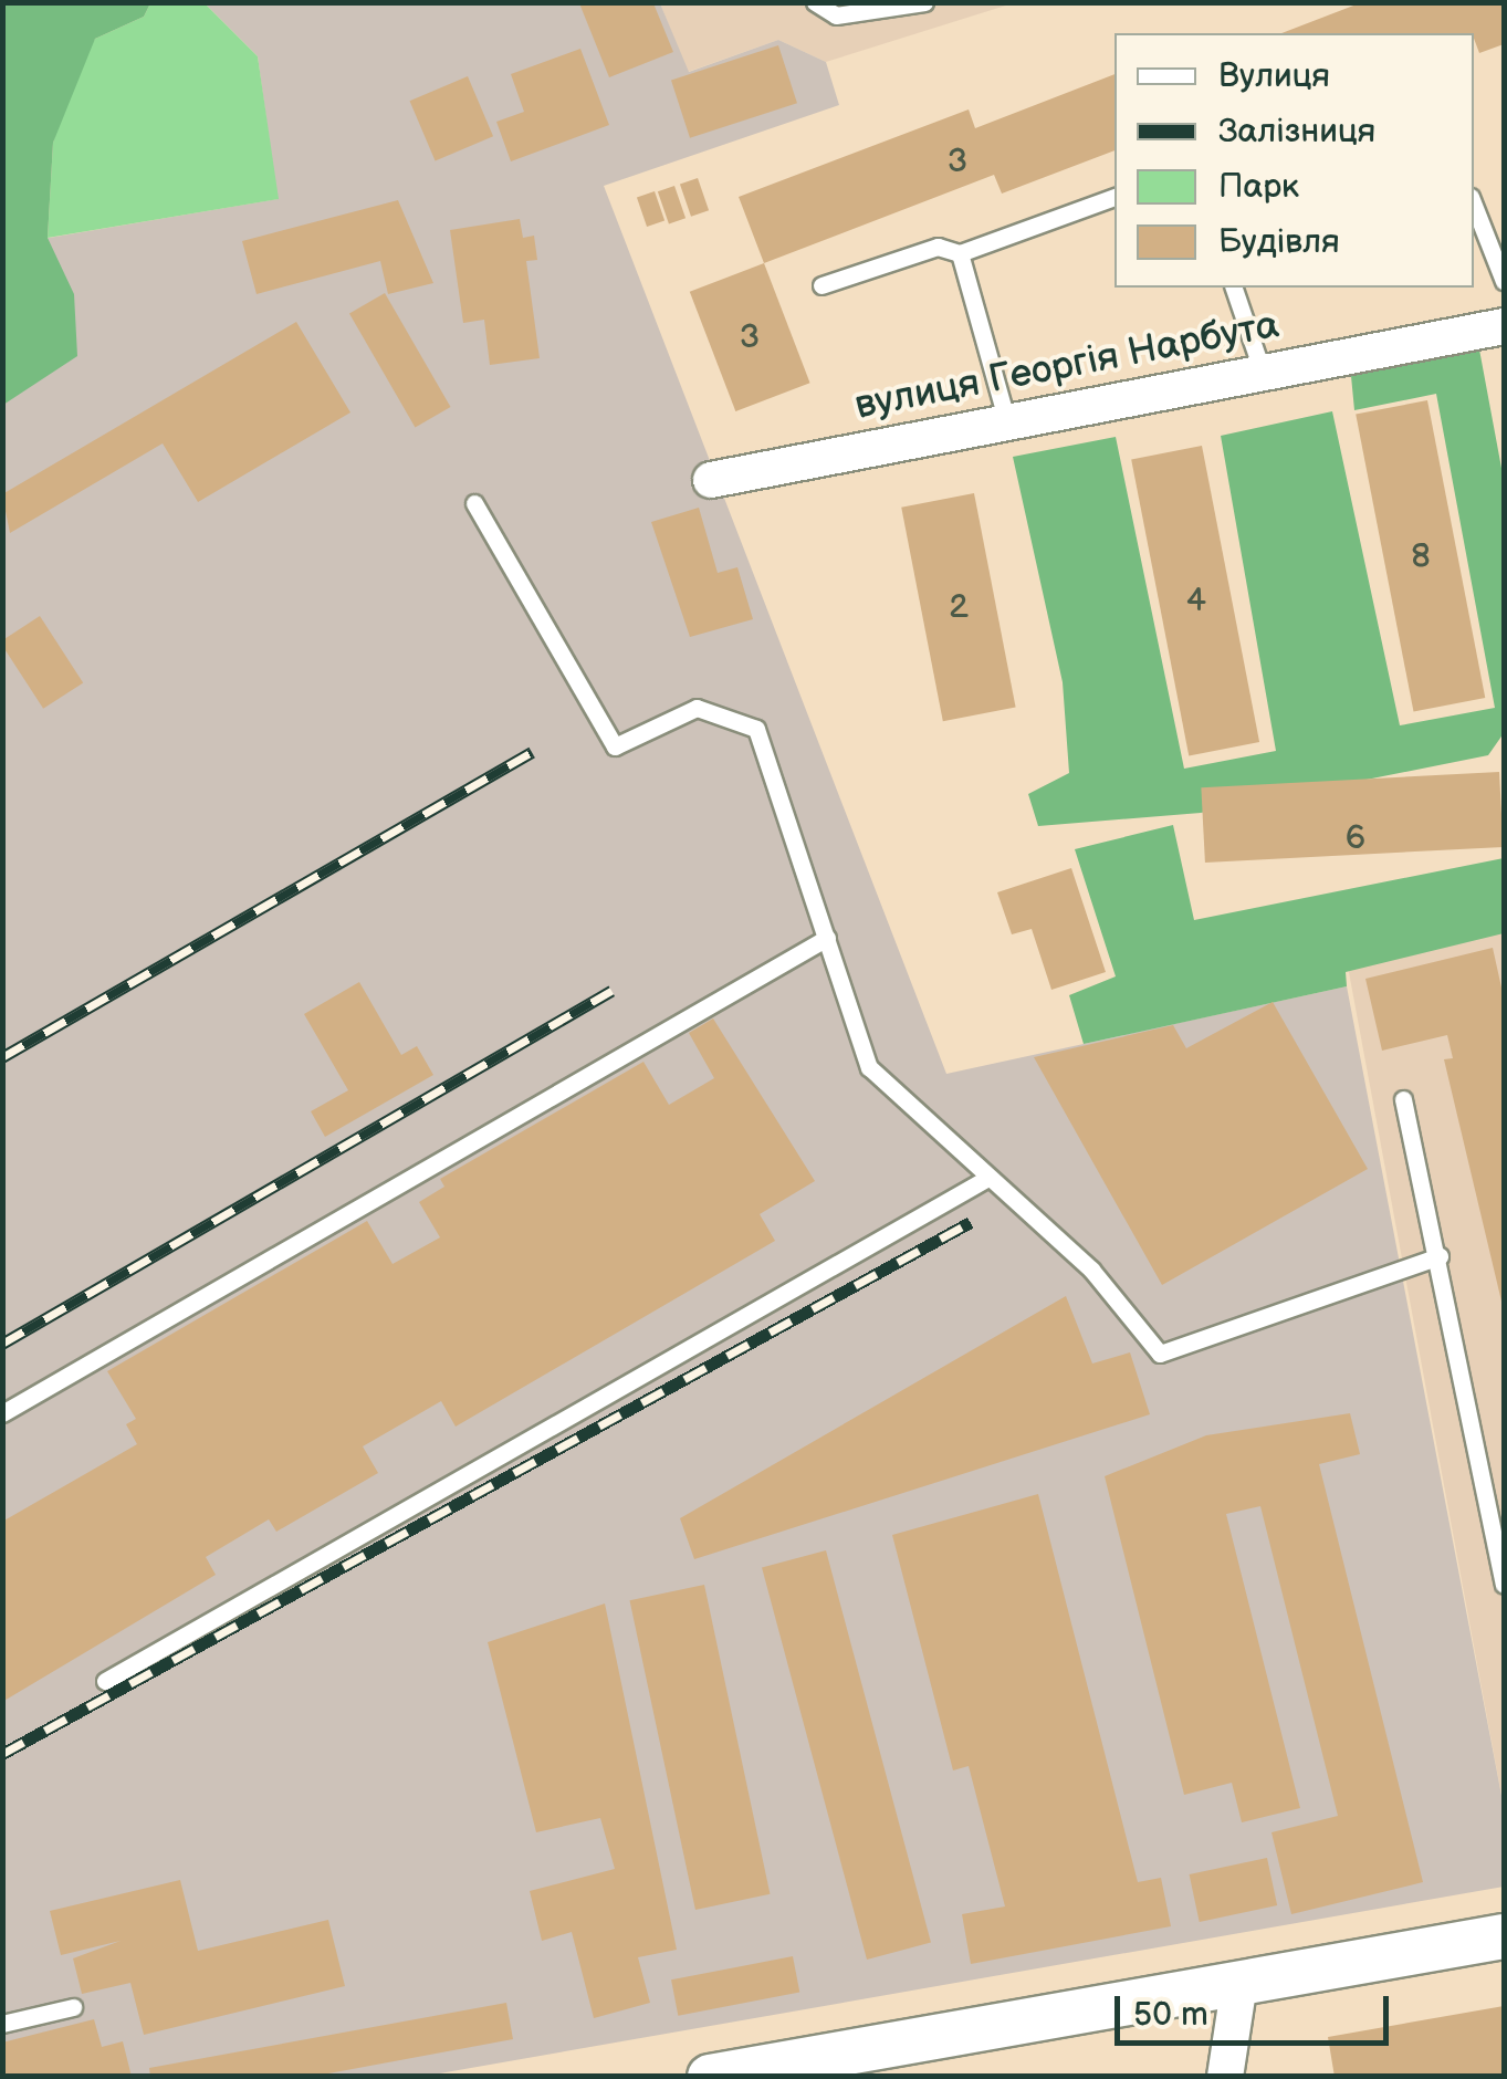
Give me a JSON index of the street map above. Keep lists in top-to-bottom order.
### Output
{
  "streets": {
    "street": ["вулиця Георгія Нарбута"]
  },
  "house_numbers": [
    "3",
    "3",
    "8",
    "4",
    "2",
    "6"
  ],
  "legend": [
    "Вулиця",
    "Залізниця",
    "Парк",
    "Будівля"
  ],
  "scale_bar": "50 m"
}
